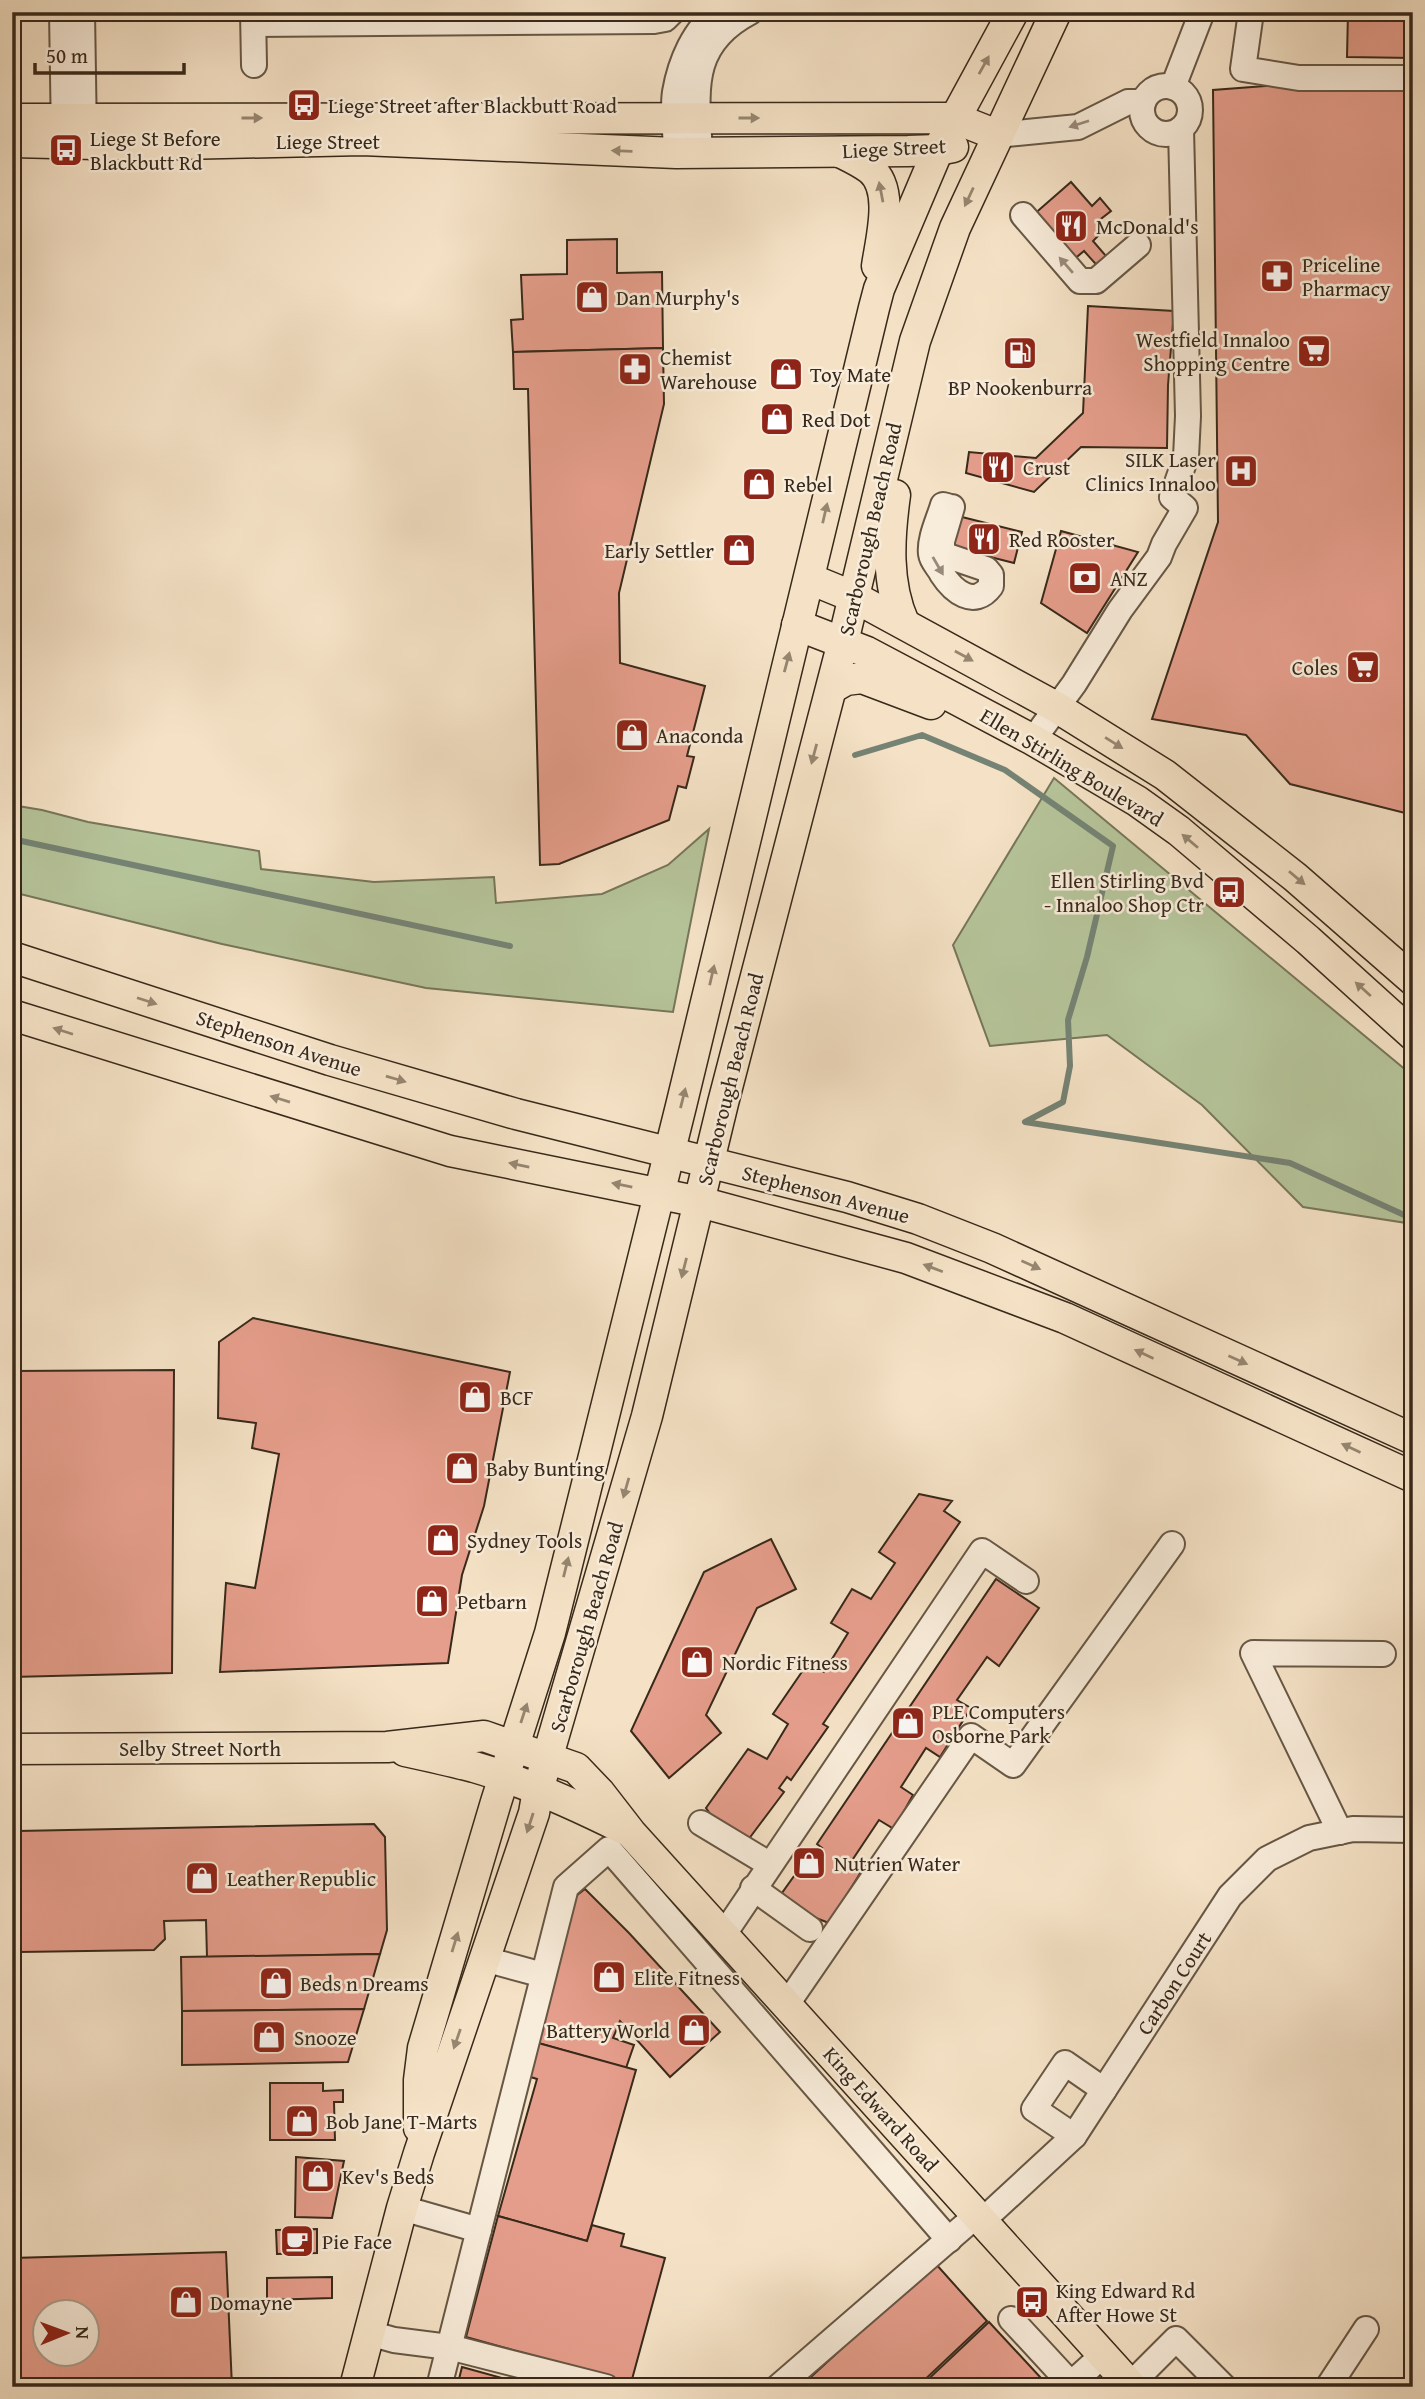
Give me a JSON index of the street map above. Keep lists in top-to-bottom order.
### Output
{
  "streets": {
    "main road": [
      "Liege Street",
      "Scarborough Beach Road",
      "Ellen Stirling Boulevard",
      "Stephenson Avenue",
      "Selby Street North",
      "King Edward Road"
    ],
    "street": ["Carbon Court"]
  },
  "crossings": [
    ["Liege Street", "Scarborough Beach Road"],
    ["Scarborough Beach Road", "Ellen Stirling Boulevard"],
    ["Scarborough Beach Road", "Stephenson Avenue"],
    ["Scarborough Beach Road", "Selby Street North"],
    ["Scarborough Beach Road", "King Edward Road"],
    ["Selby Street North", "King Edward Road"],
    ["Carbon Court", "King Edward Road"]
  ],
  "places": {
    "bus stop": [
      "Liege Street after Blackbutt Road",
      "Liege St Before Blackbutt Rd",
      "Ellen Stirling Bvd - Innaloo Shop Ctr",
      "King Edward Rd After Howe St"
    ],
    "restaurant": ["McDonald's", "Crust", "Red Rooster"],
    "pharmacy": ["Priceline Pharmacy", "Chemist Warehouse"],
    "shop": [
      "Dan Murphy's",
      "Toy Mate",
      "Red Dot",
      "Rebel",
      "Early Settler",
      "Anaconda",
      "BCF",
      "Baby Bunting",
      "Sydney Tools",
      "Petbarn",
      "Nordic Fitness",
      "PLE Computers Osborne Park",
      "Nutrien Water",
      "Leather Republic",
      "Elite Fitness",
      "Beds n Dreams",
      "Battery World",
      "Snooze",
      "Bob Jane T-Marts",
      "Kev's Beds",
      "Domayne"
    ],
    "supermarket": ["Westfield Innaloo Shopping Centre", "Coles"],
    "fuel station": ["BP Nookenburra"],
    "hospital": ["SILK Laser Clinics Innaloo"],
    "bank": ["ANZ"],
    "cafe": ["Pie Face"]
  },
  "scale_bar": "50 m",
  "north": "right"
}
